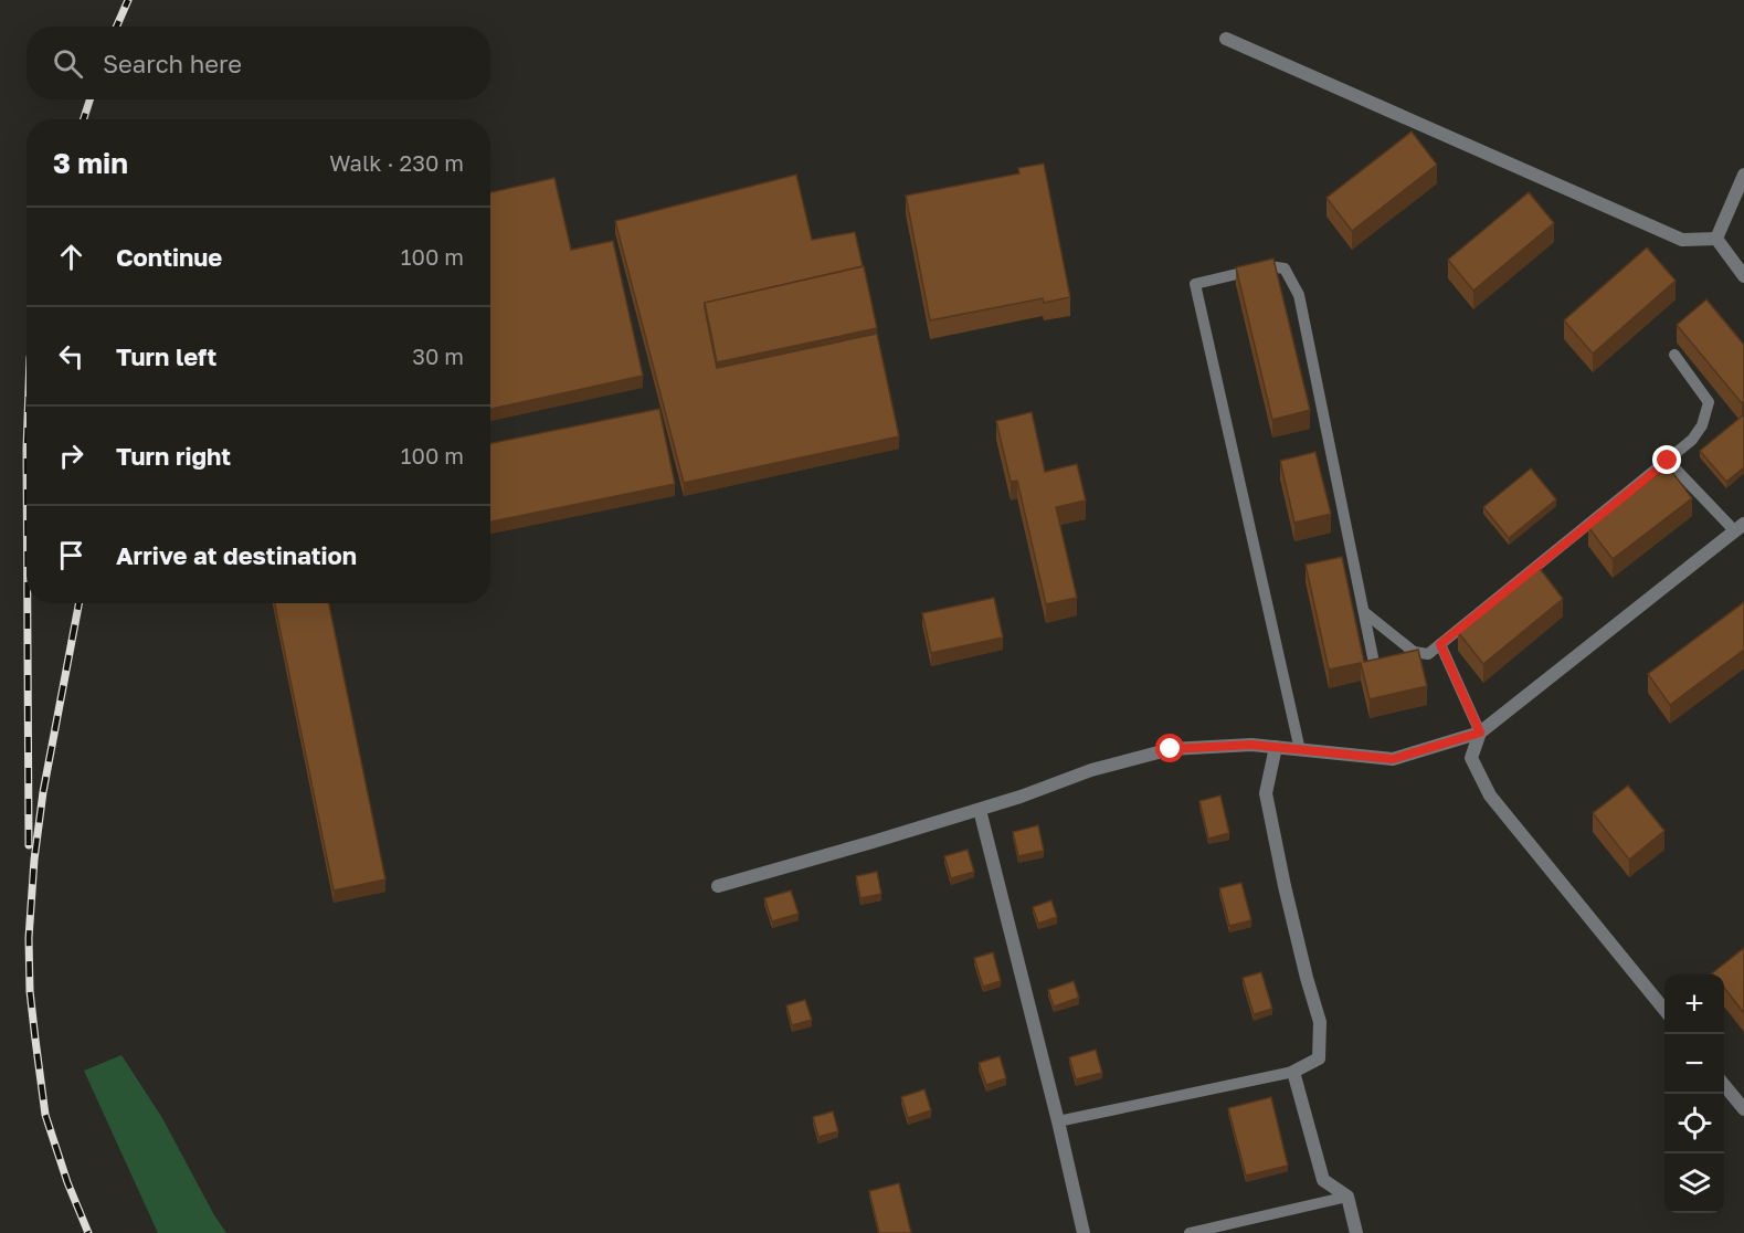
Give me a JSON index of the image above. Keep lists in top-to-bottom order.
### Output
{
  "page": {
    "search": "Search here",
    "heading": ["3 min", "Walk · 230 m"],
    "list": [
      ["Continue", "100 m"],
      ["Turn left", "30 m"],
      ["Turn right", "100 m"],
      "Arrive at destination"
    ],
    "map_buttons": ["+", "−"]
  }
}
